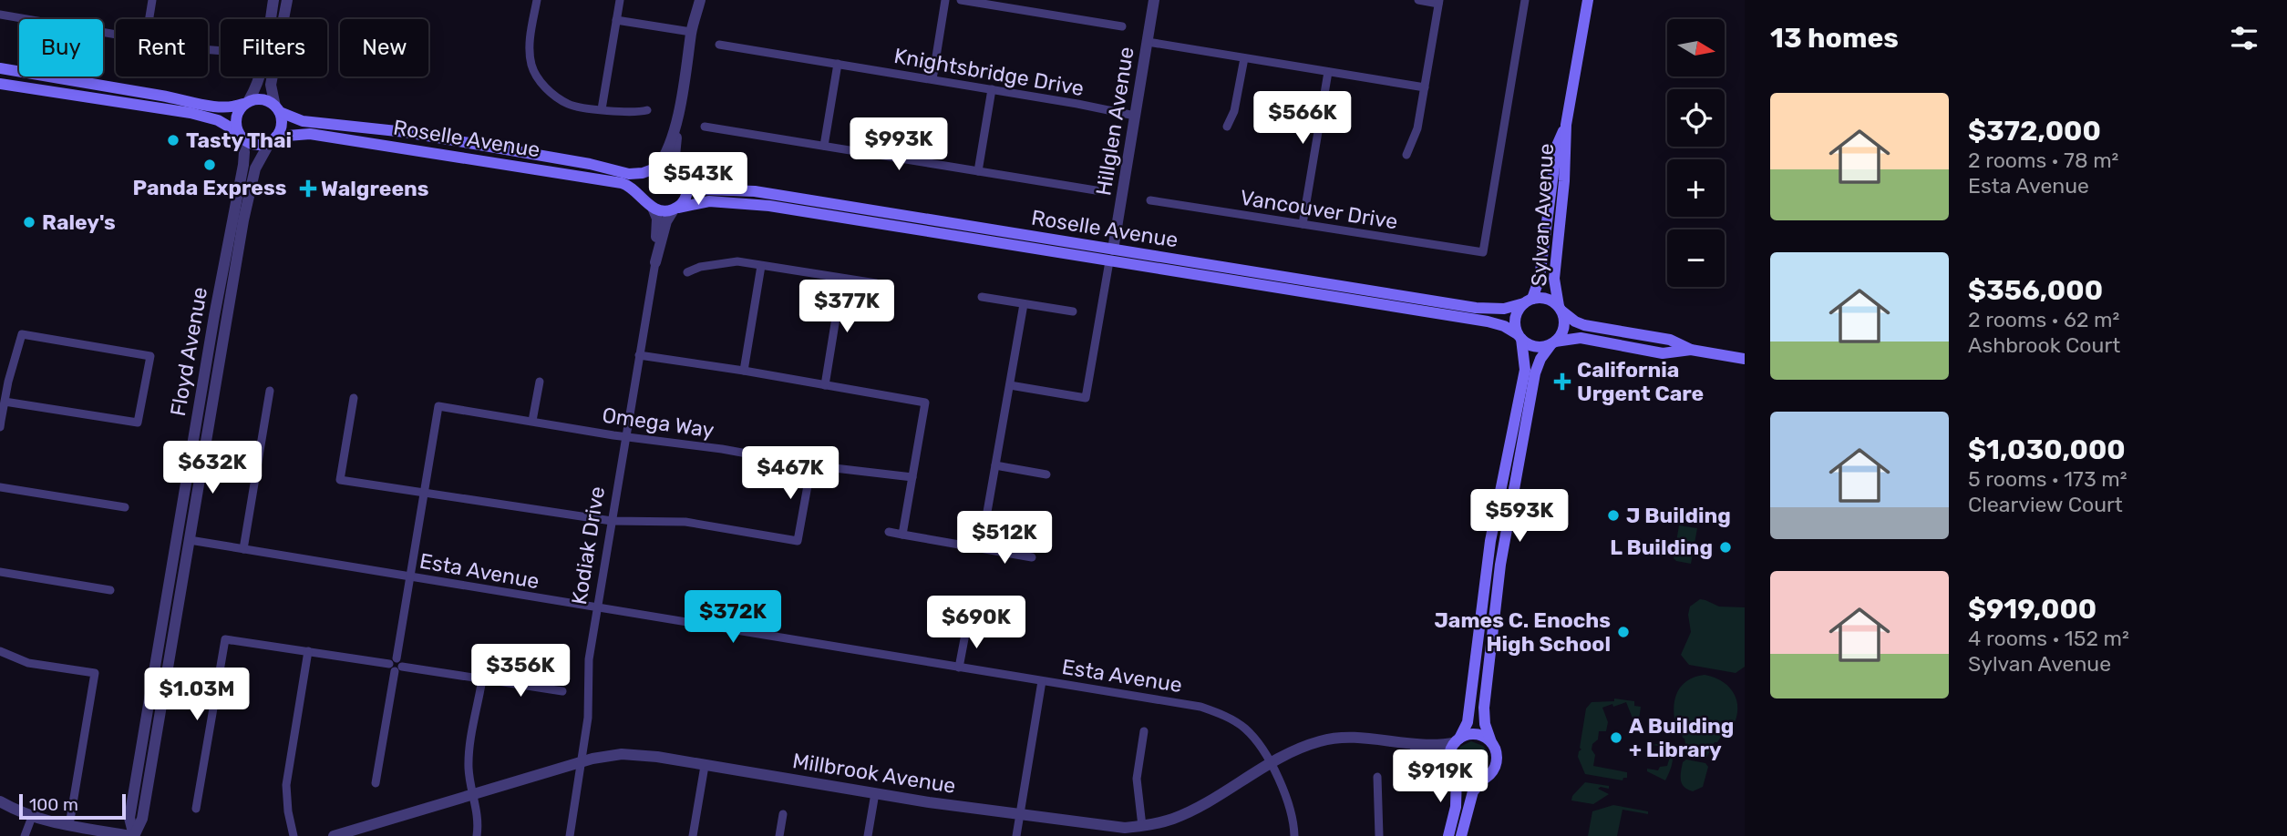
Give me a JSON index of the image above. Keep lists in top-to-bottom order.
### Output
{
  "streets": {
    "main road": ["Roselle Avenue", "Sylvan Avenue"],
    "street": [
      "Knightsbridge Drive",
      "Hillglen Avenue",
      "Vancouver Drive",
      "Floyd Avenue",
      "Omega Way",
      "Kodiak Drive",
      "Esta Avenue",
      "Millbrook Avenue"
    ]
  },
  "crossings": [
    ["Knightsbridge Drive", "Hillglen Avenue"],
    ["Hillglen Avenue", "Roselle Avenue"],
    ["Roselle Avenue", "Sylvan Avenue"],
    ["Roselle Avenue", "Floyd Avenue"],
    ["Roselle Avenue", "Kodiak Drive"],
    ["Floyd Avenue", "Esta Avenue"],
    ["Omega Way", "Kodiak Drive"],
    ["Kodiak Drive", "Esta Avenue"],
    ["Kodiak Drive", "Millbrook Avenue"],
    ["Esta Avenue", "Millbrook Avenue"]
  ],
  "places": {
    "other": [
      "Tasty Thai",
      "Panda Express",
      "Raley's",
      "J Building",
      "L Building",
      "James C. Enochs High School",
      "A Building + Library"
    ],
    "health": ["Walgreens", "California Urgent Care"]
  },
  "scale_bar": "100 m",
  "north": "right",
  "page": {
    "heading": "13 homes",
    "map_buttons": ["+", "−"],
    "chip": [
      "Buy",
      "Rent",
      "Filters",
      "New"
    ],
    "list": [
      {
        "name": "$372,000",
        "note": "2 rooms · 78 m² · Esta Avenue"
      },
      {
        "name": "$356,000",
        "note": "2 rooms · 62 m² · Ashbrook Court"
      },
      {
        "name": "$1,030,000",
        "note": "5 rooms · 173 m² · Clearview Court"
      },
      {
        "name": "$919,000",
        "note": "4 rooms · 152 m² · Sylvan Avenue"
      }
    ],
    "price": [
      "$566K",
      "$993K",
      "$543K",
      "$377K",
      "$632K",
      "$467K",
      "$593K",
      "$512K",
      "$372K",
      "$690K",
      "$356K",
      "$1.03M",
      "$919K"
    ],
    "scale": "100 m"
  }
}
